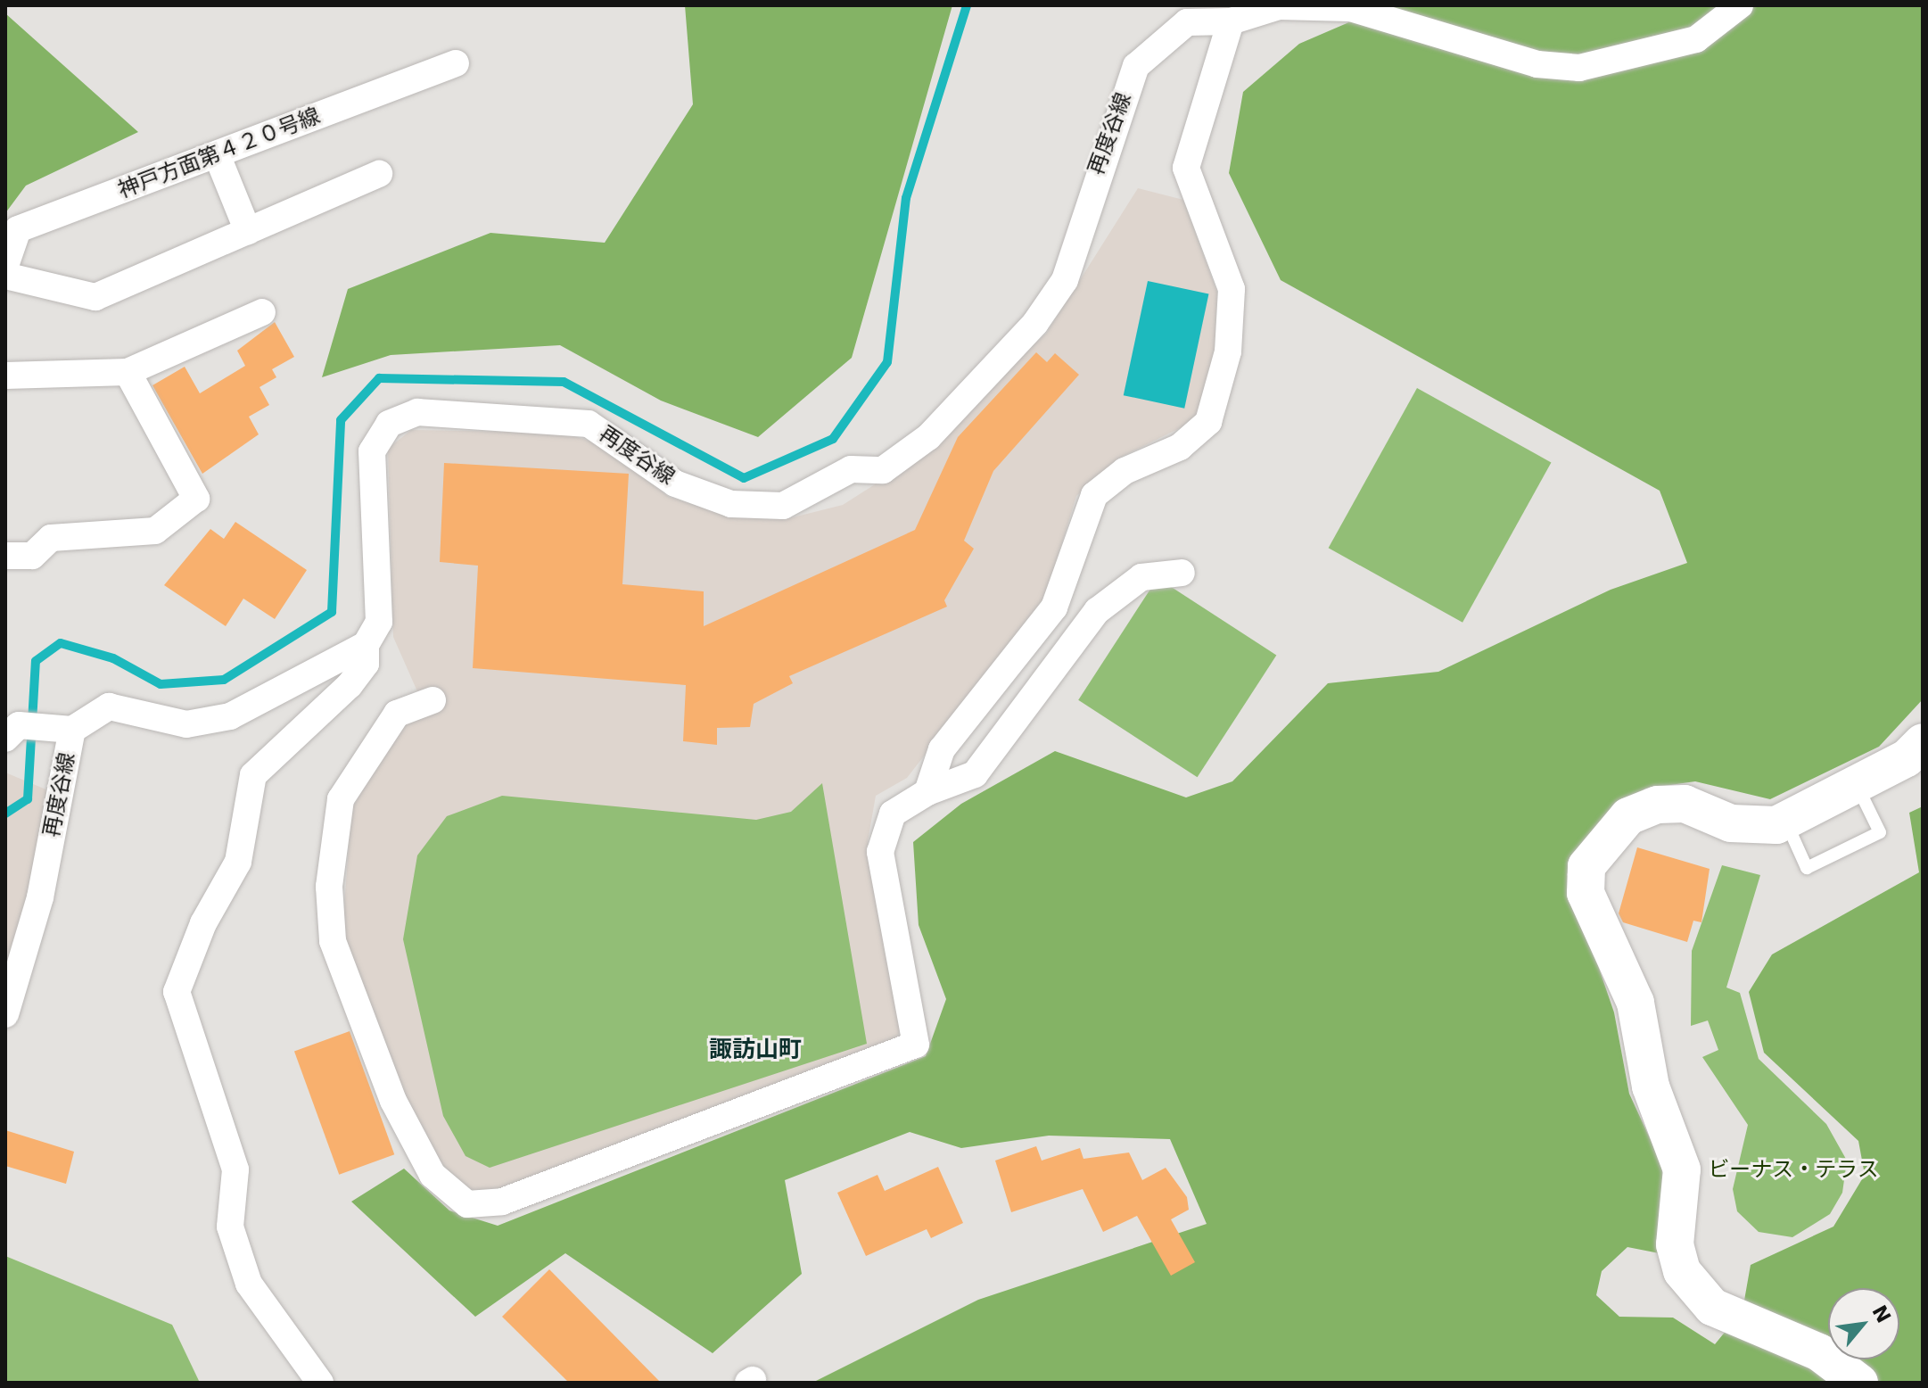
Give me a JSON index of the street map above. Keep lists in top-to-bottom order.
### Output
{
  "streets": {
    "street": ["再度谷線", "神戸方面第４２０号線"]
  },
  "districts": ["諏訪山町"],
  "parks": ["ビーナス・テラス"],
  "north": "top right"
}
